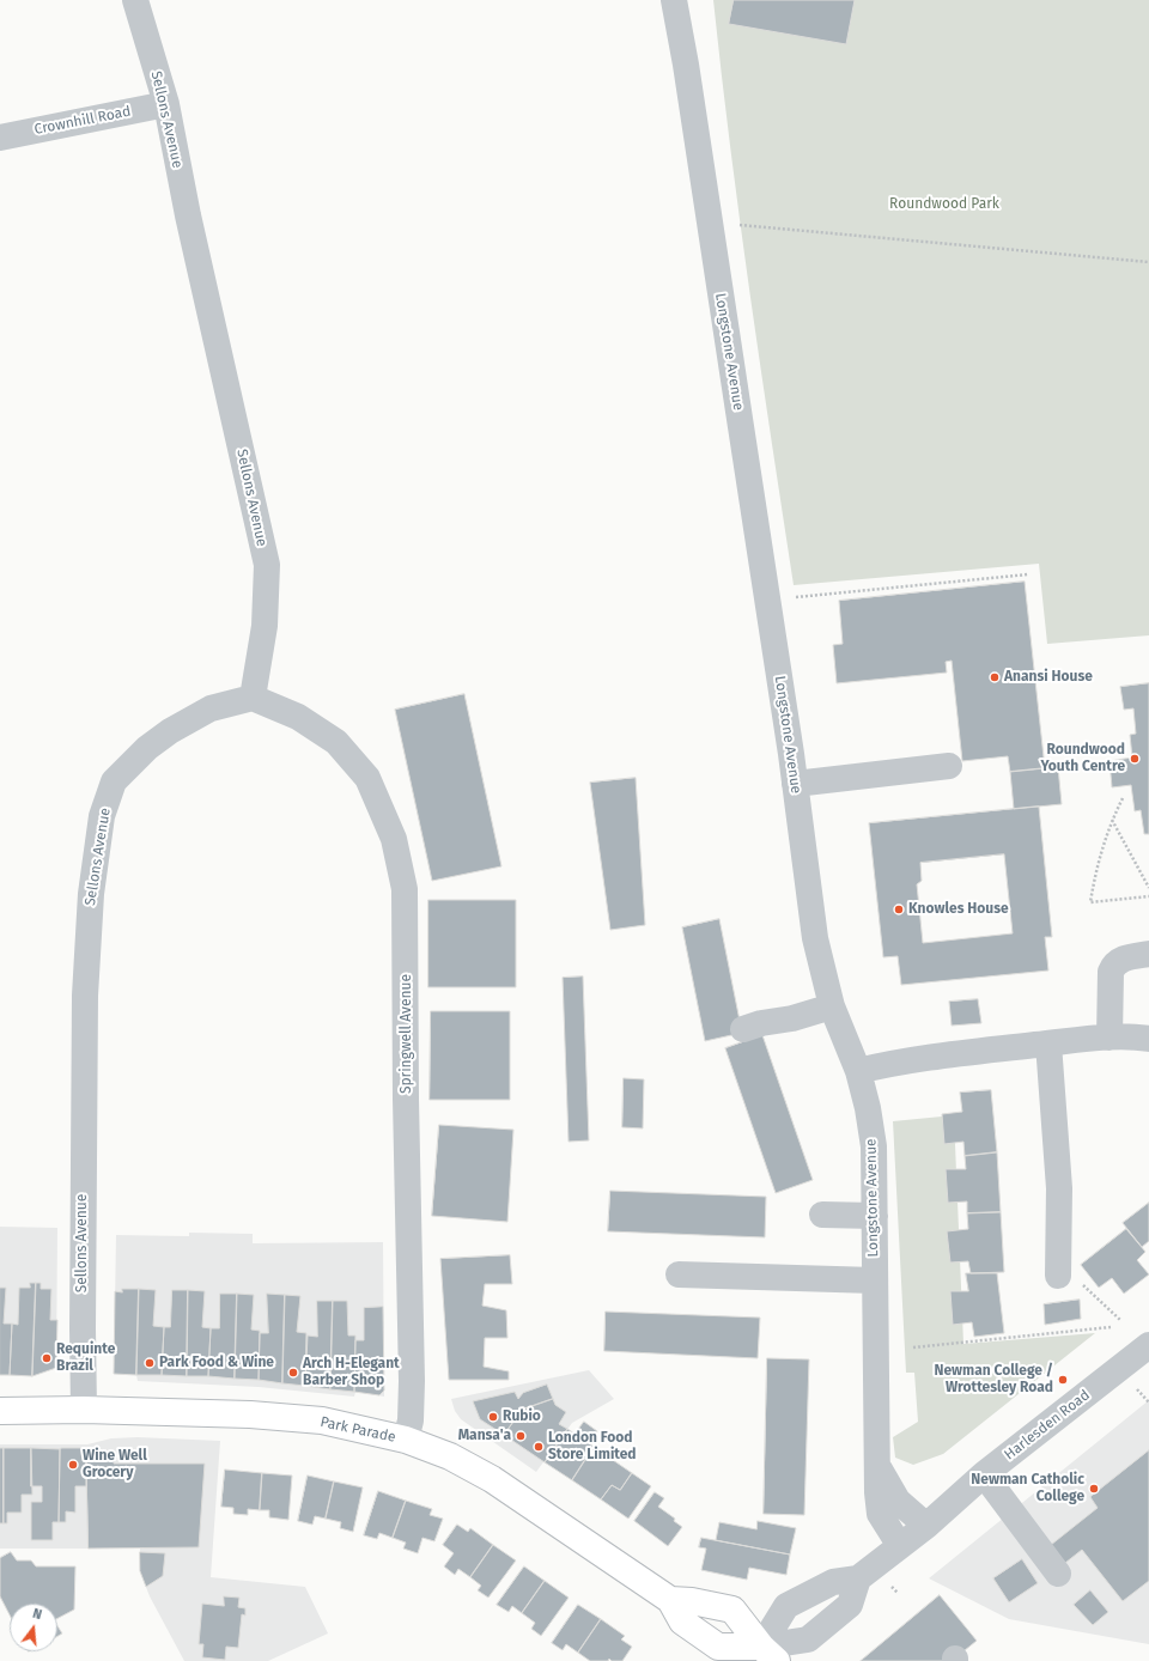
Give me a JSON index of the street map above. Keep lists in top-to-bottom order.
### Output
{
  "streets": {
    "main road": ["Park Parade"],
    "street": [
      "Sellons Avenue",
      "Crownhill Road",
      "Longstone Avenue",
      "Springwell Avenue",
      "Harlesden Road"
    ]
  },
  "crossings": [
    ["Sellons Avenue", "Crownhill Road"],
    ["Sellons Avenue", "Springwell Avenue"],
    ["Sellons Avenue", "Park Parade"],
    ["Longstone Avenue", "Harlesden Road"],
    ["Springwell Avenue", "Park Parade"],
    ["Harlesden Road", "Park Parade"]
  ],
  "parks": ["Roundwood Park"],
  "places": [
    "Anansi House",
    "Roundwood Youth Centre",
    "Knowles House",
    "Requinte Brazil",
    "Park Food & Wine",
    "Arch H-Elegant Barber Shop",
    "Newman College / Wrottesley Road",
    "Rubio",
    "Mansa'a",
    "London Food Store Limited",
    "Wine Well Grocery",
    "Newman Catholic College"
  ],
  "north": "top"
}
